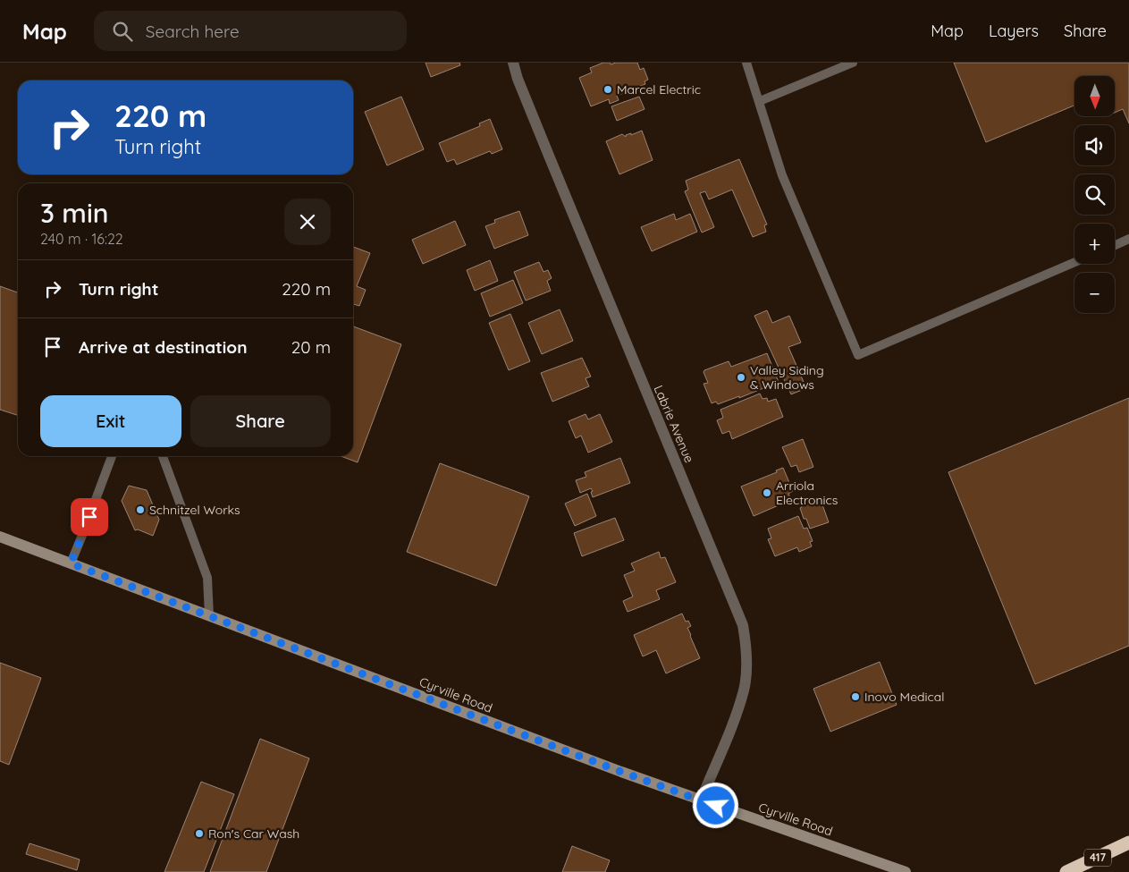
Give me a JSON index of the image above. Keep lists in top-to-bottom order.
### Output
{
  "streets": {
    "highway": ["417"],
    "main road": ["Cyrville Road"],
    "street": ["Labrie Avenue"]
  },
  "crossings": [
    ["Labrie Avenue", "Cyrville Road"]
  ],
  "places": [
    "Marcel Electric",
    "Valley Siding & Windows",
    "Arriola Electronics",
    "Schnitzel Works",
    "Inovo Medical",
    "Ron's Car Wash"
  ],
  "north": "bottom",
  "page": {
    "header": "Map",
    "search": "Search here",
    "nav": ["Map", "Layers", "Share"],
    "map_buttons": ["+", "−"],
    "turn": ["220 m", "Turn right"],
    "heading": ["3 min", "240 m · 16:22"],
    "list": [
      {
        "name": "Turn right",
        "value": "220 m"
      },
      {
        "name": "Arrive at destination",
        "value": "20 m"
      }
    ],
    "buttons": ["Exit", "Share"]
  }
}
